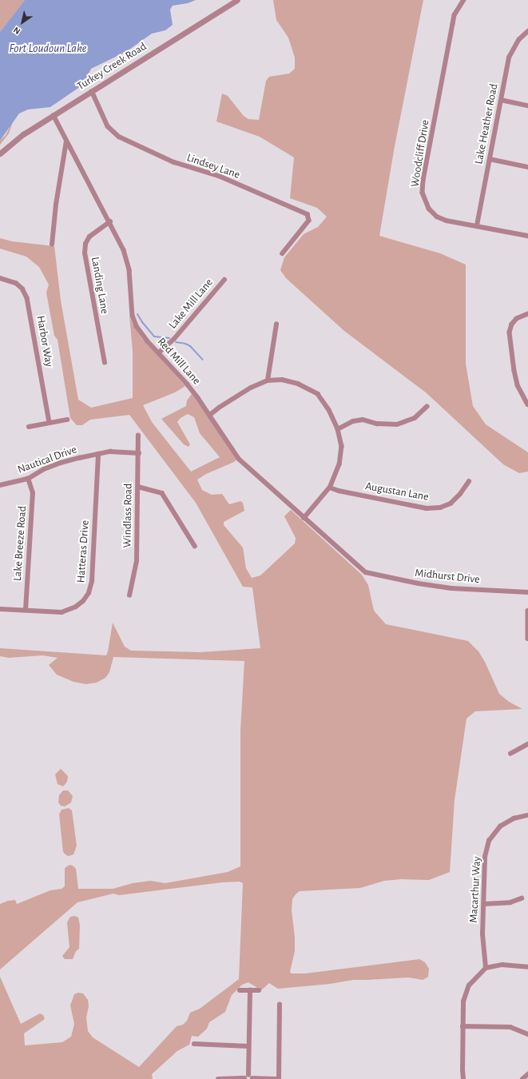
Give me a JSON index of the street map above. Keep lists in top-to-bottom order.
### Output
{
  "streets": {
    "street": [
      "Turkey Creek Road",
      "Lake Heather Road",
      "Woodcliff Drive",
      "Lindsey Lane",
      "Landing Lane",
      "Lake Mill Lane",
      "Harbor Way",
      "Red Mill Lane",
      "Nautical Drive",
      "Augustan Lane",
      "Windlass Road",
      "Lake Breeze Road",
      "Hatteras Drive",
      "Midhurst Drive",
      "Macarthur Way"
    ]
  },
  "crossings": [
    ["Turkey Creek Road", "Lindsey Lane"],
    ["Turkey Creek Road", "Red Mill Lane"],
    ["Lake Heather Road", "Woodcliff Drive"],
    ["Landing Lane", "Red Mill Lane"],
    ["Lake Mill Lane", "Red Mill Lane"],
    ["Red Mill Lane", "Midhurst Drive"],
    ["Nautical Drive", "Windlass Road"],
    ["Nautical Drive", "Lake Breeze Road"],
    ["Nautical Drive", "Hatteras Drive"],
    ["Lake Breeze Road", "Hatteras Drive"]
  ],
  "water": ["Fort Loudoun Lake"],
  "north": "bottom left"
}
